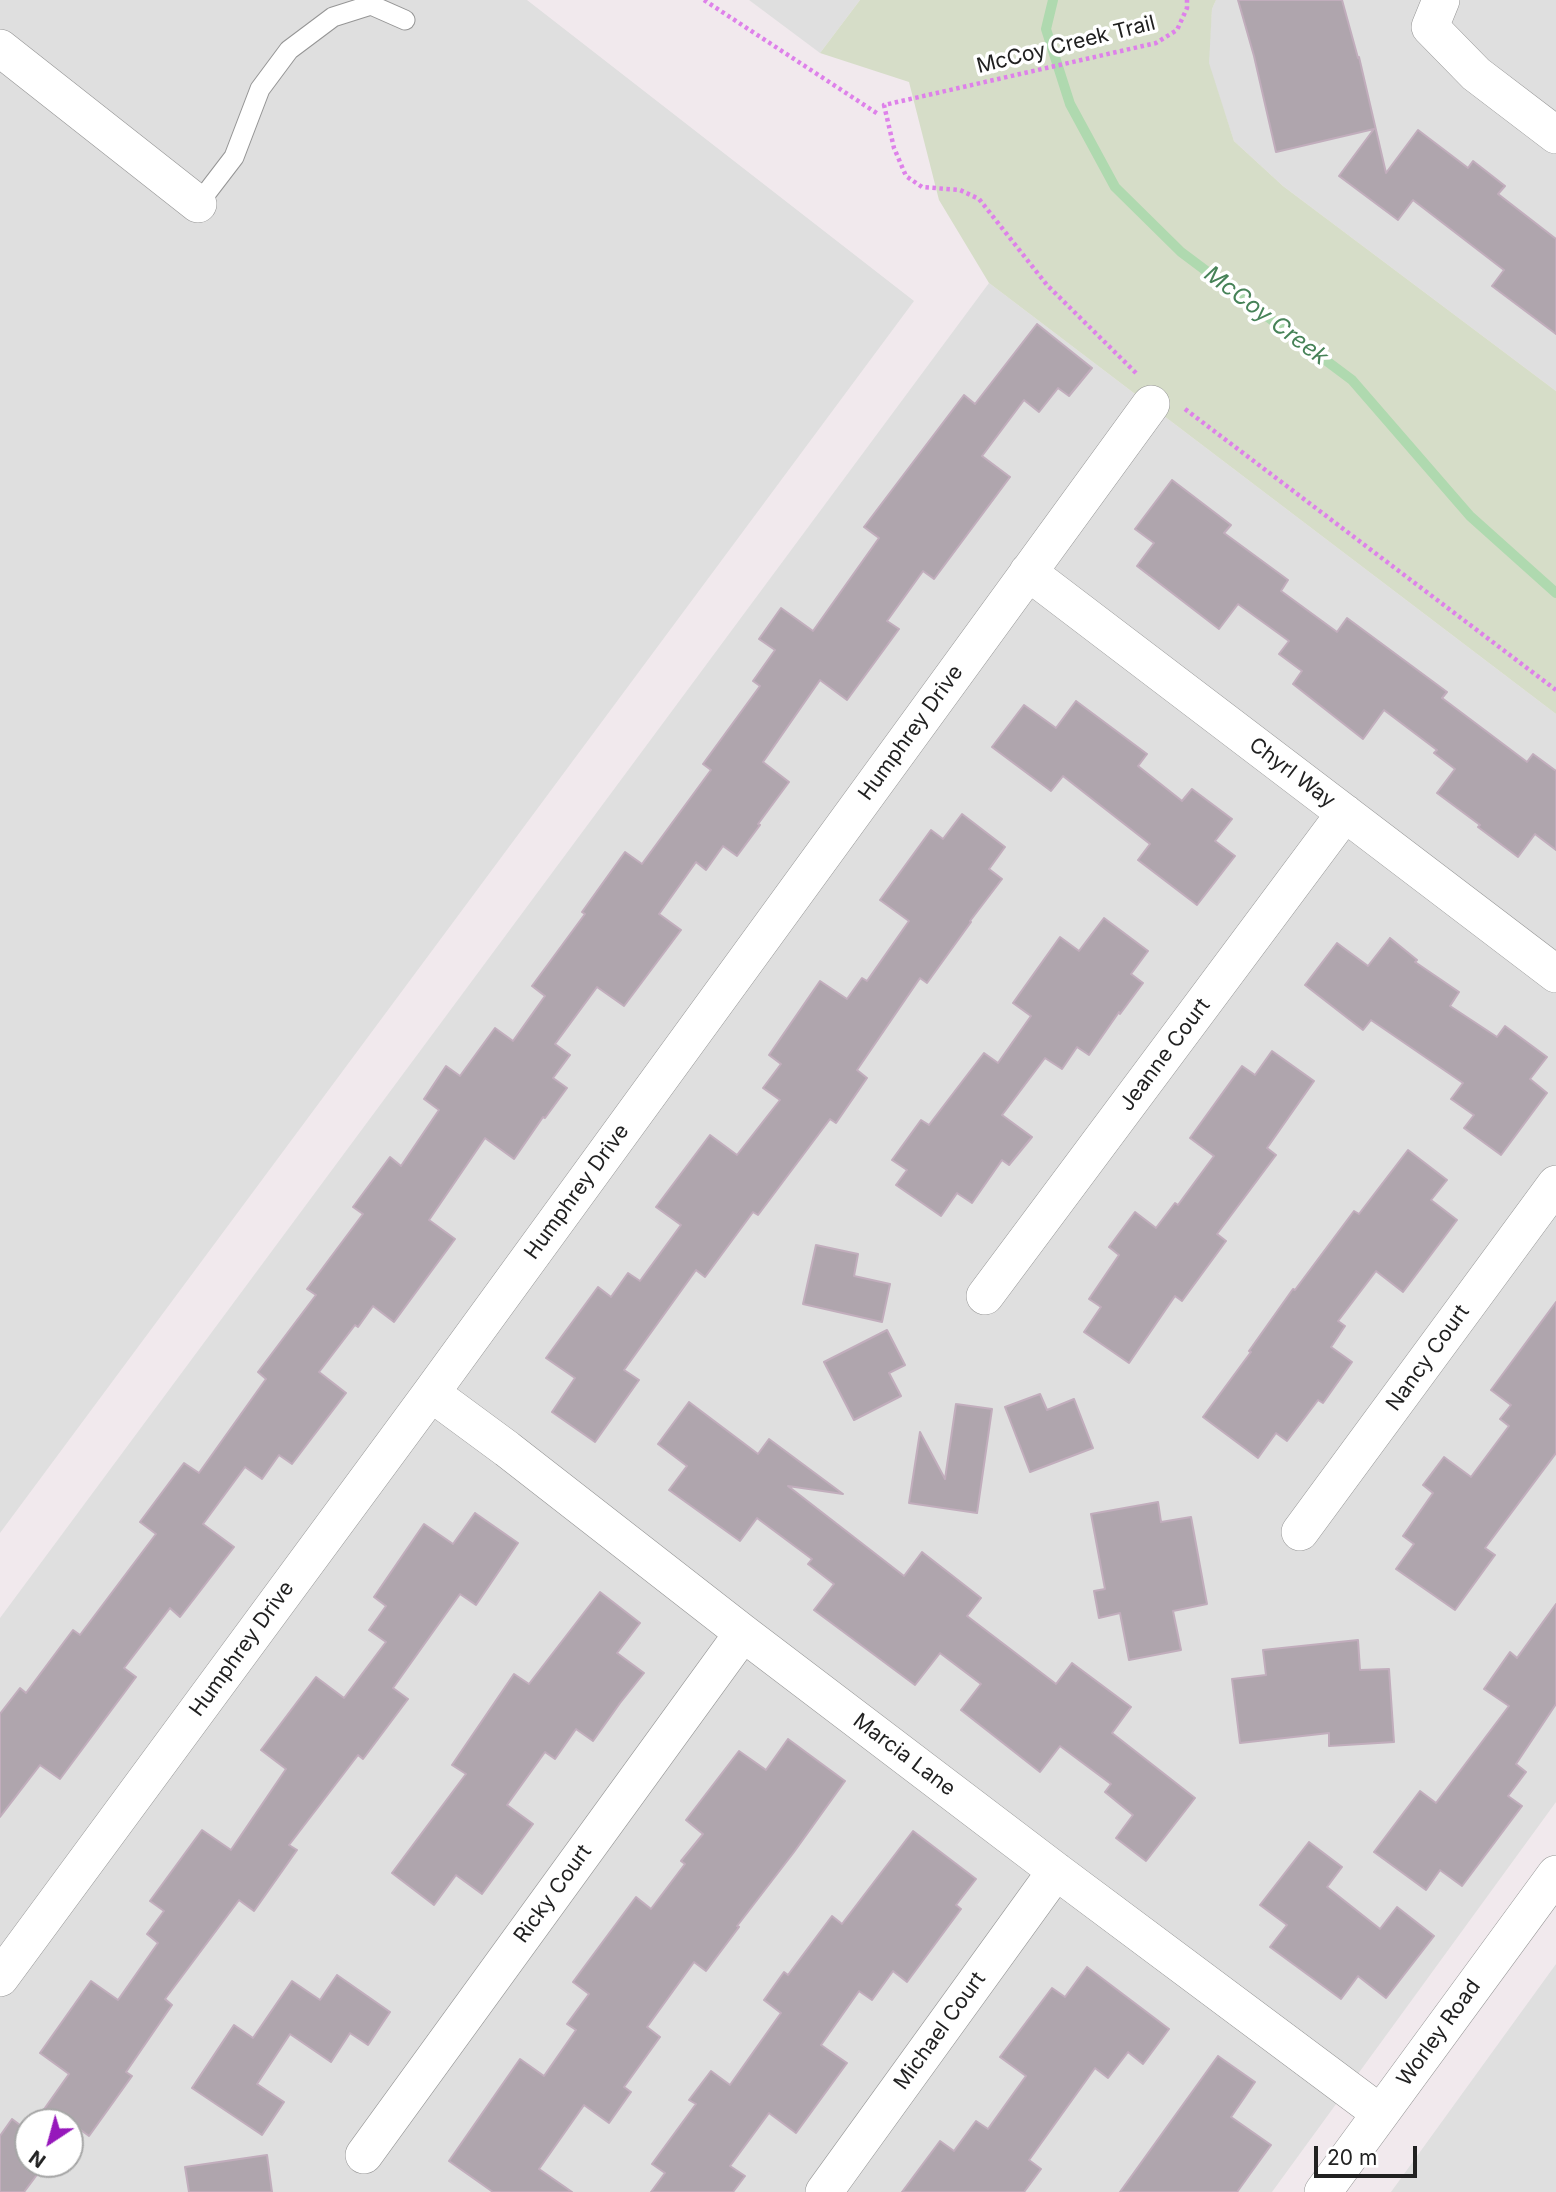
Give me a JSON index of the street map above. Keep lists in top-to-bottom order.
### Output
{
  "streets": {
    "street": [
      "Humphrey Drive",
      "Chyrl Way",
      "Jeanne Court",
      "Nancy Court",
      "Marcia Lane",
      "Ricky Court",
      "Michael Court",
      "Worley Road"
    ],
    "path": ["McCoy Creek Trail"]
  },
  "crossings": [
    ["Humphrey Drive", "Chyrl Way"],
    ["Humphrey Drive", "Marcia Lane"],
    ["Chyrl Way", "Jeanne Court"],
    ["Marcia Lane", "Ricky Court"],
    ["Marcia Lane", "Michael Court"],
    ["Marcia Lane", "Worley Road"]
  ],
  "water": ["McCoy Creek"],
  "scale_bar": "20 m",
  "north": "bottom left"
}
